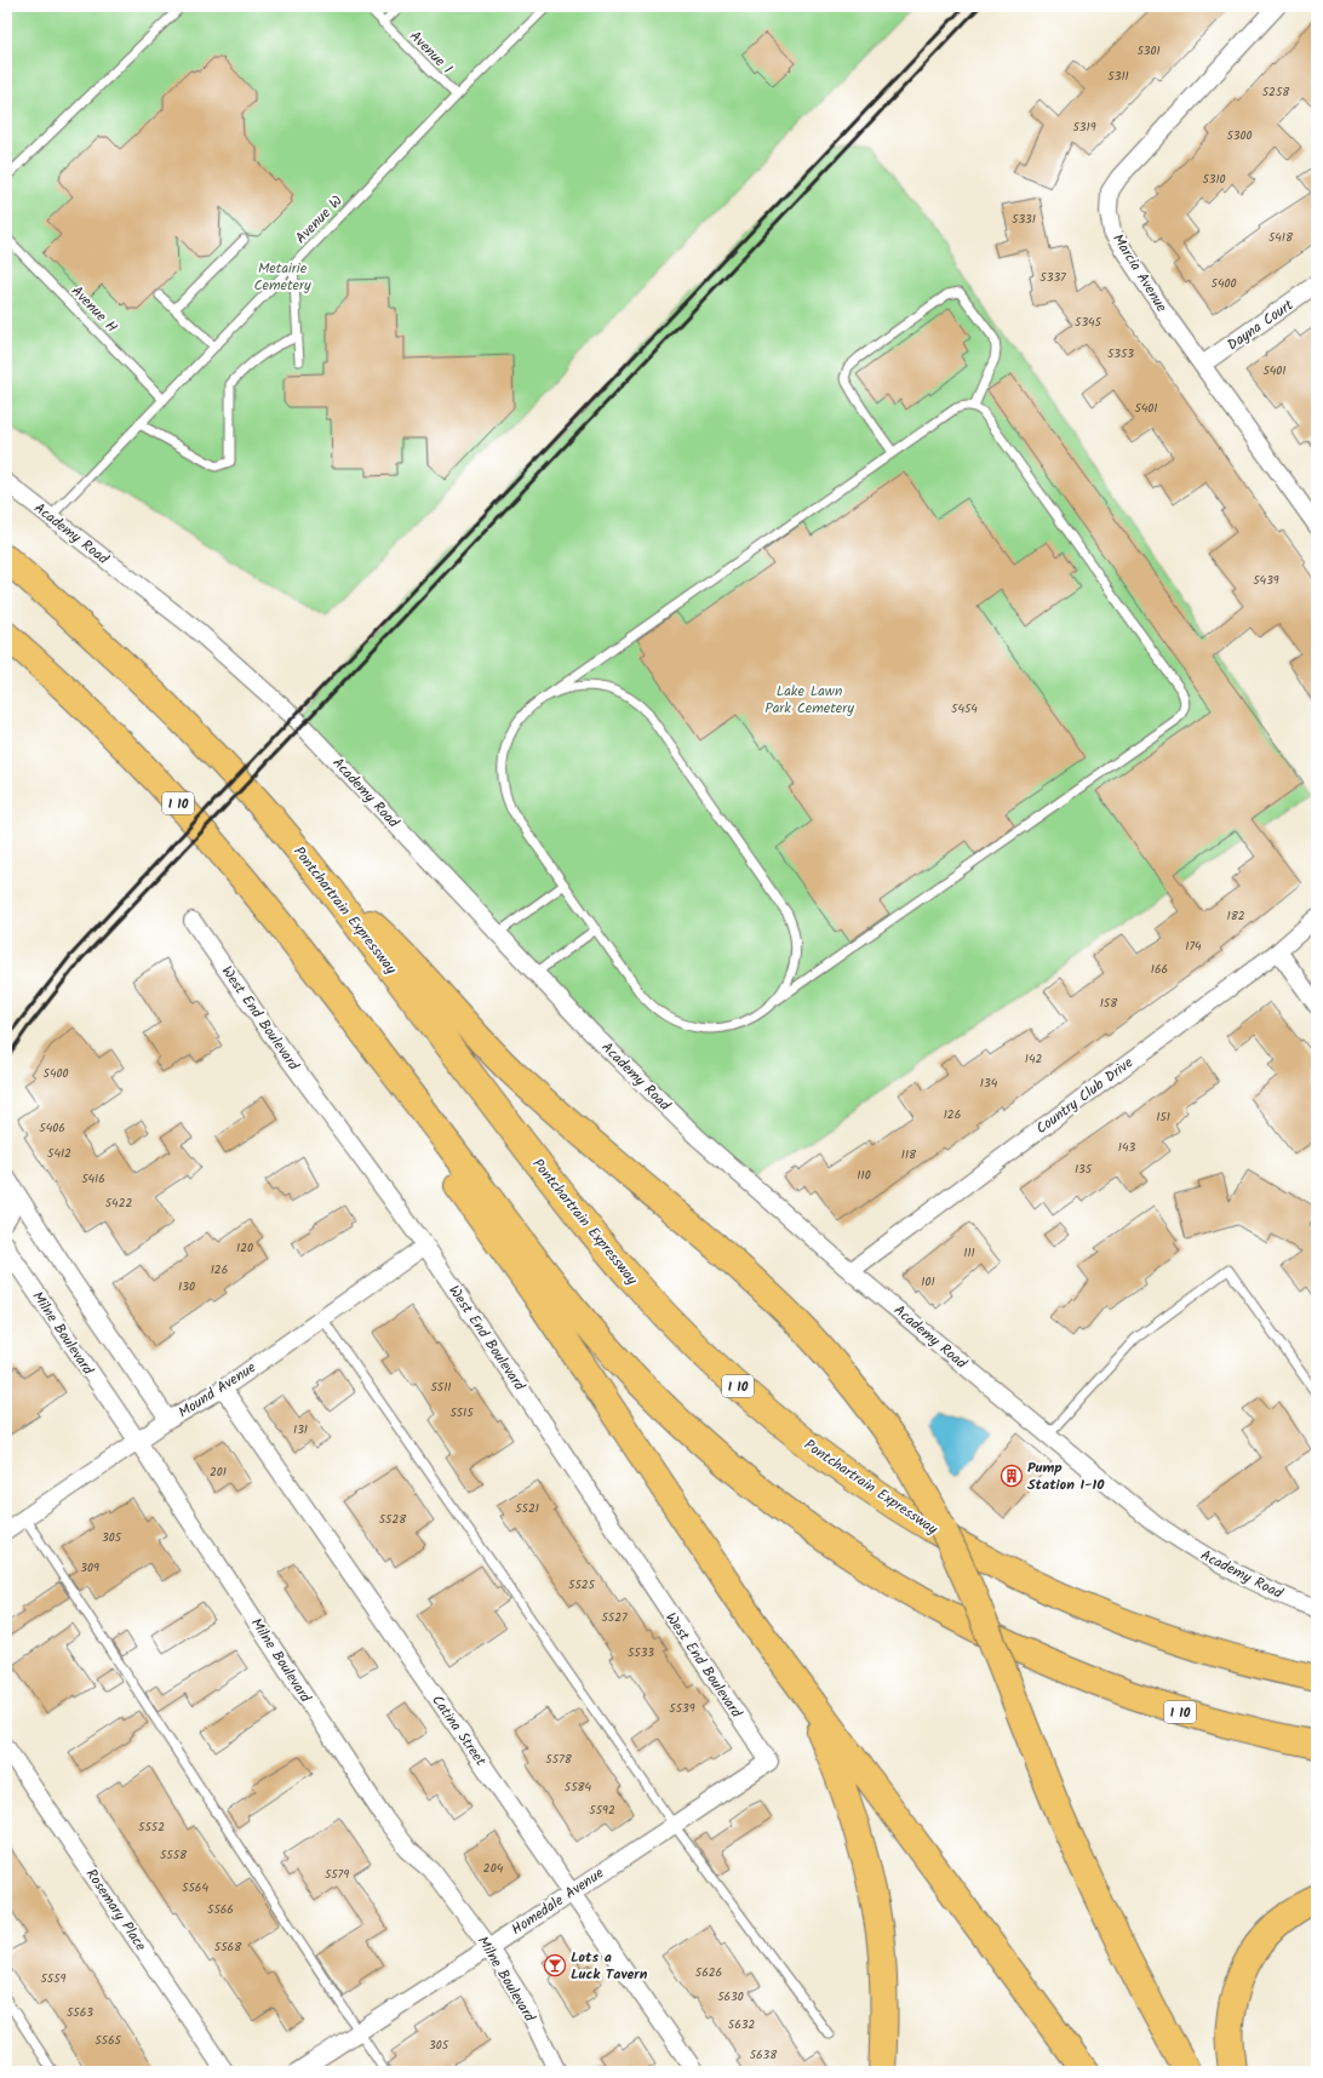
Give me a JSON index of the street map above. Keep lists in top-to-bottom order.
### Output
{
  "streets": {
    "highway": ["I 10", "Pontchartrain Expressway"],
    "street": [
      "Marcia Avenue",
      "Dayna Court",
      "Academy Road",
      "West End Boulevard",
      "Country Club Drive",
      "Milne Boulevard",
      "Mound Avenue",
      "Catina Street",
      "Homedale Avenue",
      "Rosemary Place"
    ],
    "lane": ["Avenue I", "Avenue W", "Avenue H"]
  },
  "crossings": [
    ["Avenue I", "Avenue W"],
    ["Avenue W", "Avenue H"],
    ["Avenue W", "Academy Road"],
    ["Marcia Avenue", "Dayna Court"],
    ["Academy Road", "Country Club Drive"],
    ["West End Boulevard", "Mound Avenue"],
    ["West End Boulevard", "Homedale Avenue"],
    ["Milne Boulevard", "Mound Avenue"],
    ["Milne Boulevard", "Homedale Avenue"],
    ["Mound Avenue", "Catina Street"],
    ["Catina Street", "Homedale Avenue"]
  ],
  "parks": ["Metairie Cemetery", "Lake Lawn Park Cemetery"],
  "places": {
    "building": ["Pump Station I-10"],
    "bar": ["Lots a Luck Tavern"]
  },
  "house_numbers": [
    "5301",
    "5311",
    "5258",
    "5319",
    "5300",
    "5310",
    "5331",
    "5418",
    "5337",
    "5400",
    "5345",
    "5353",
    "5401",
    "5401",
    "5439",
    "5454",
    "182",
    "174",
    "166",
    "158",
    "142",
    "5400",
    "134",
    "126",
    "151",
    "5406",
    "143",
    "5412",
    "118",
    "135",
    "110",
    "5416",
    "5422",
    "120",
    "111",
    "126",
    "101",
    "130",
    "5511",
    "5515",
    "131",
    "201",
    "5521",
    "5528",
    "305",
    "309",
    "5525",
    "5527",
    "5533",
    "5539",
    "5578",
    "5584",
    "5592",
    "5552",
    "5558",
    "204",
    "5579",
    "5564",
    "5566",
    "5568",
    "5626",
    "5559",
    "5630",
    "5563",
    "5632",
    "5565",
    "305",
    "5638"
  ]
}
